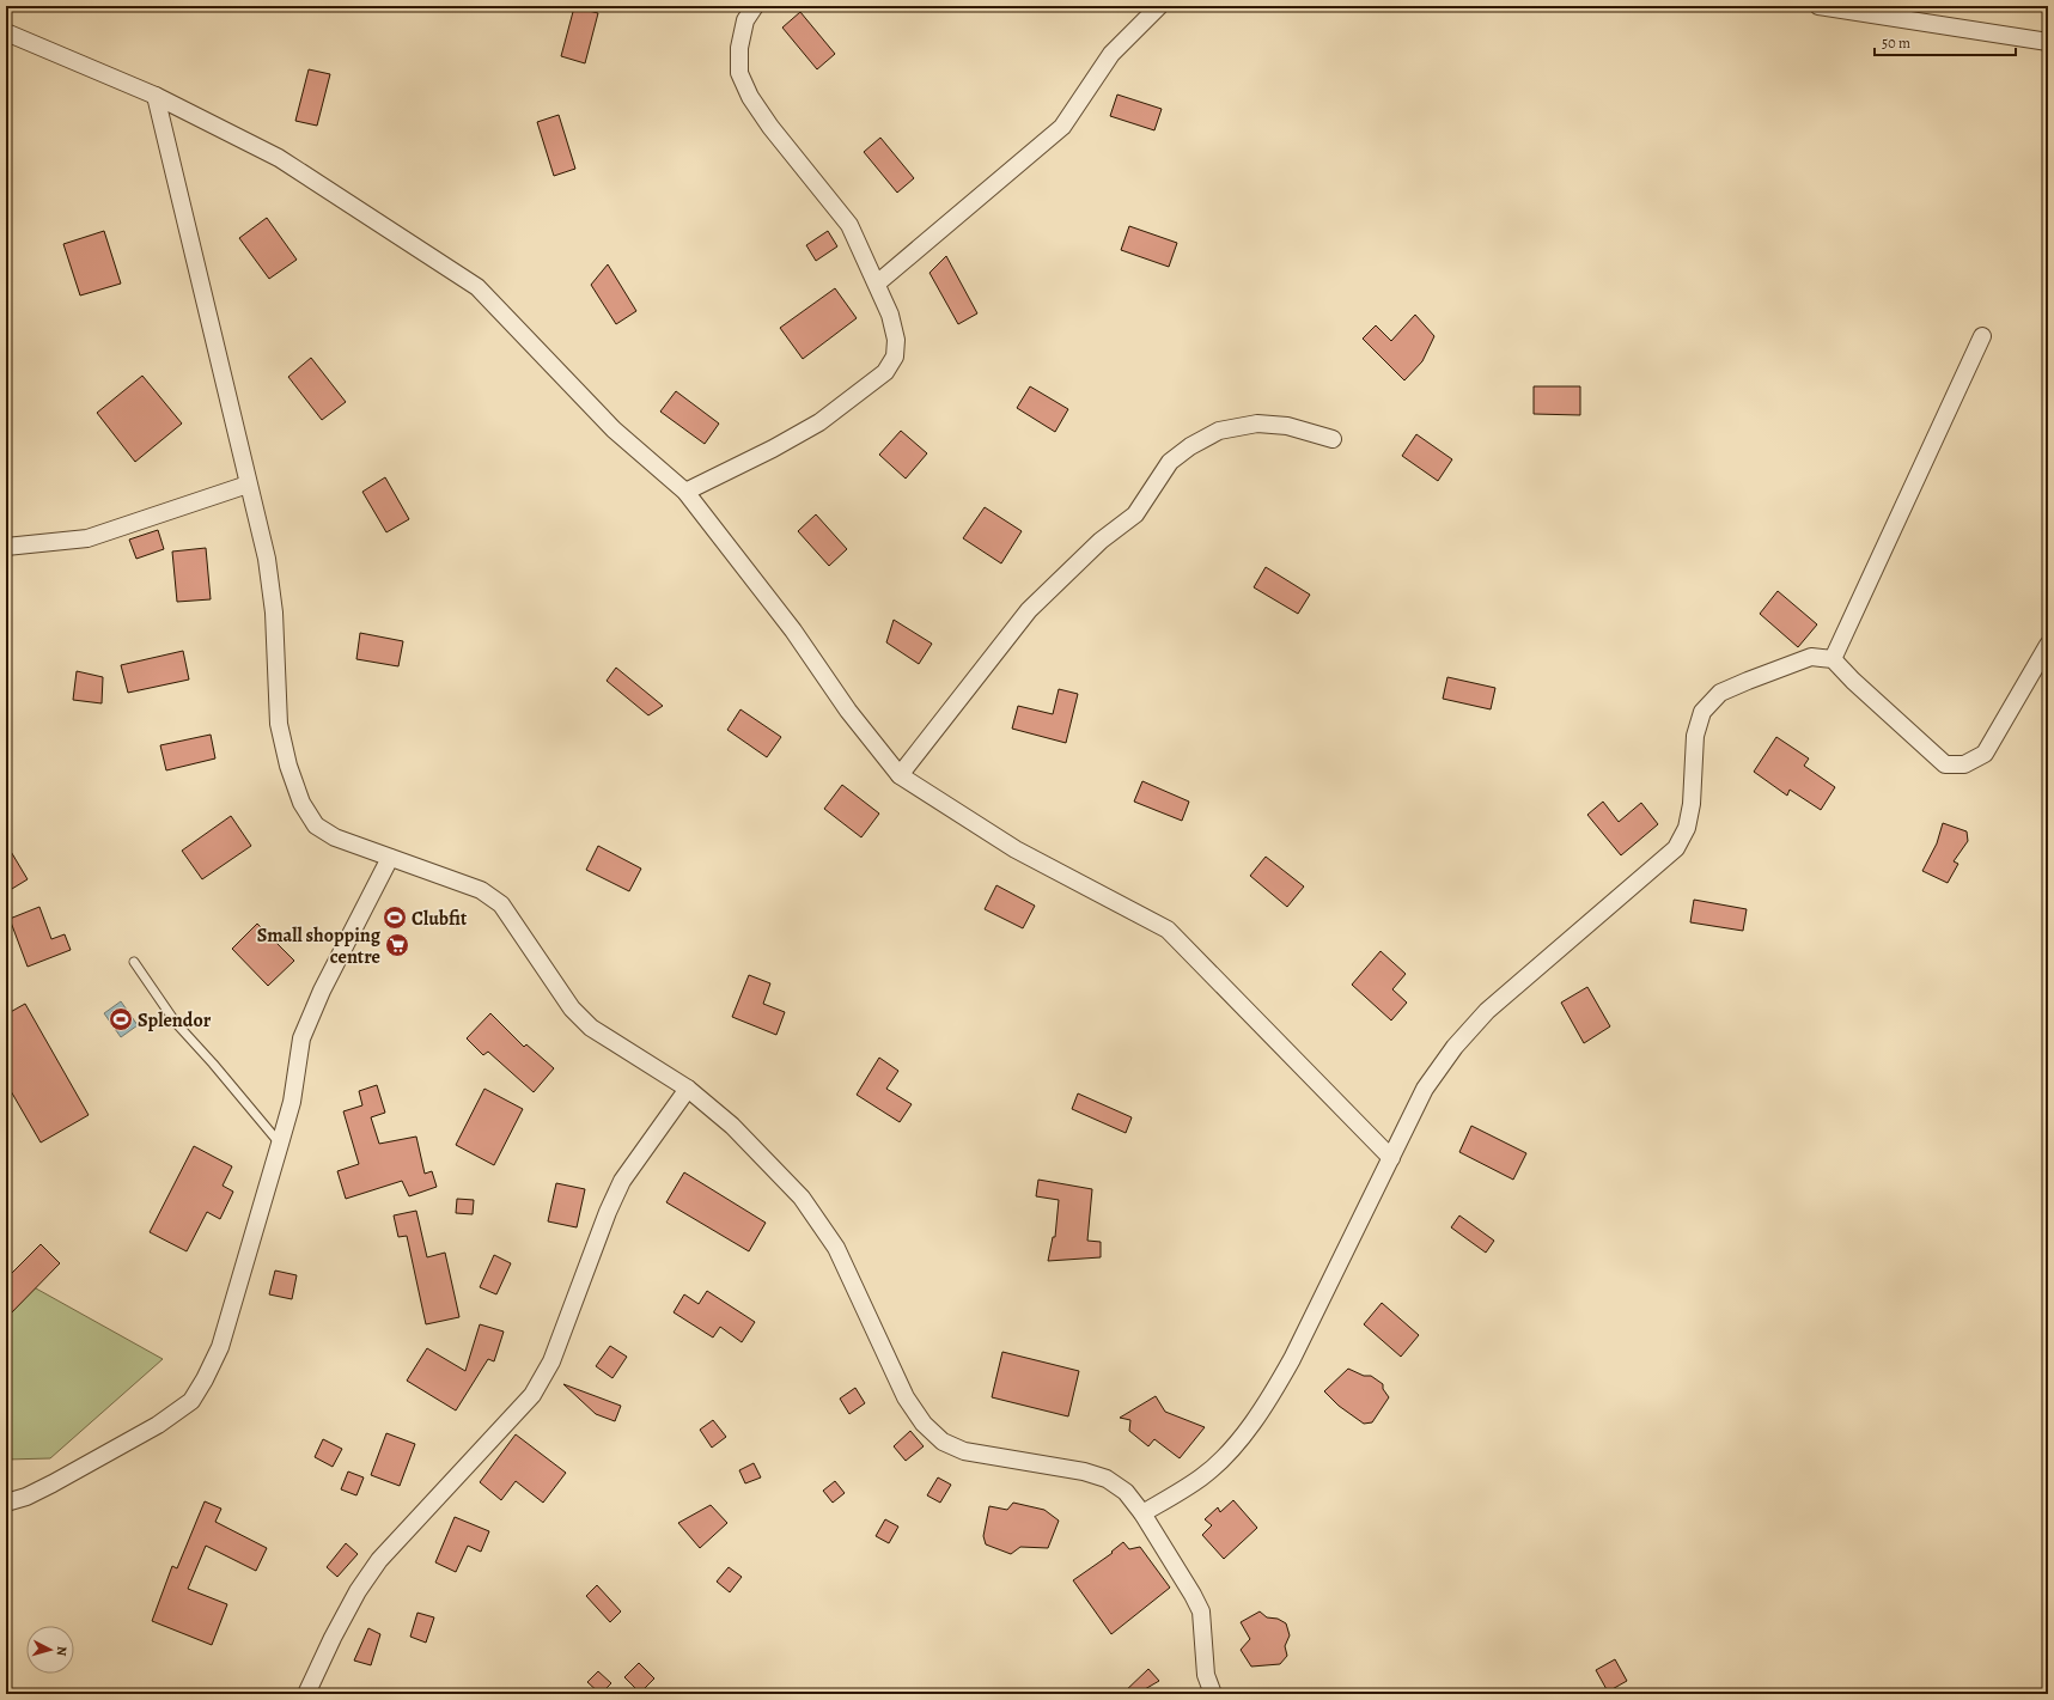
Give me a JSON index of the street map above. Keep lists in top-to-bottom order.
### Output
{
  "places": {
    "sports": ["Clubfit", "Splendor"],
    "supermarket": ["Small shopping centre"]
  },
  "scale_bar": "50 m",
  "north": "right"
}
